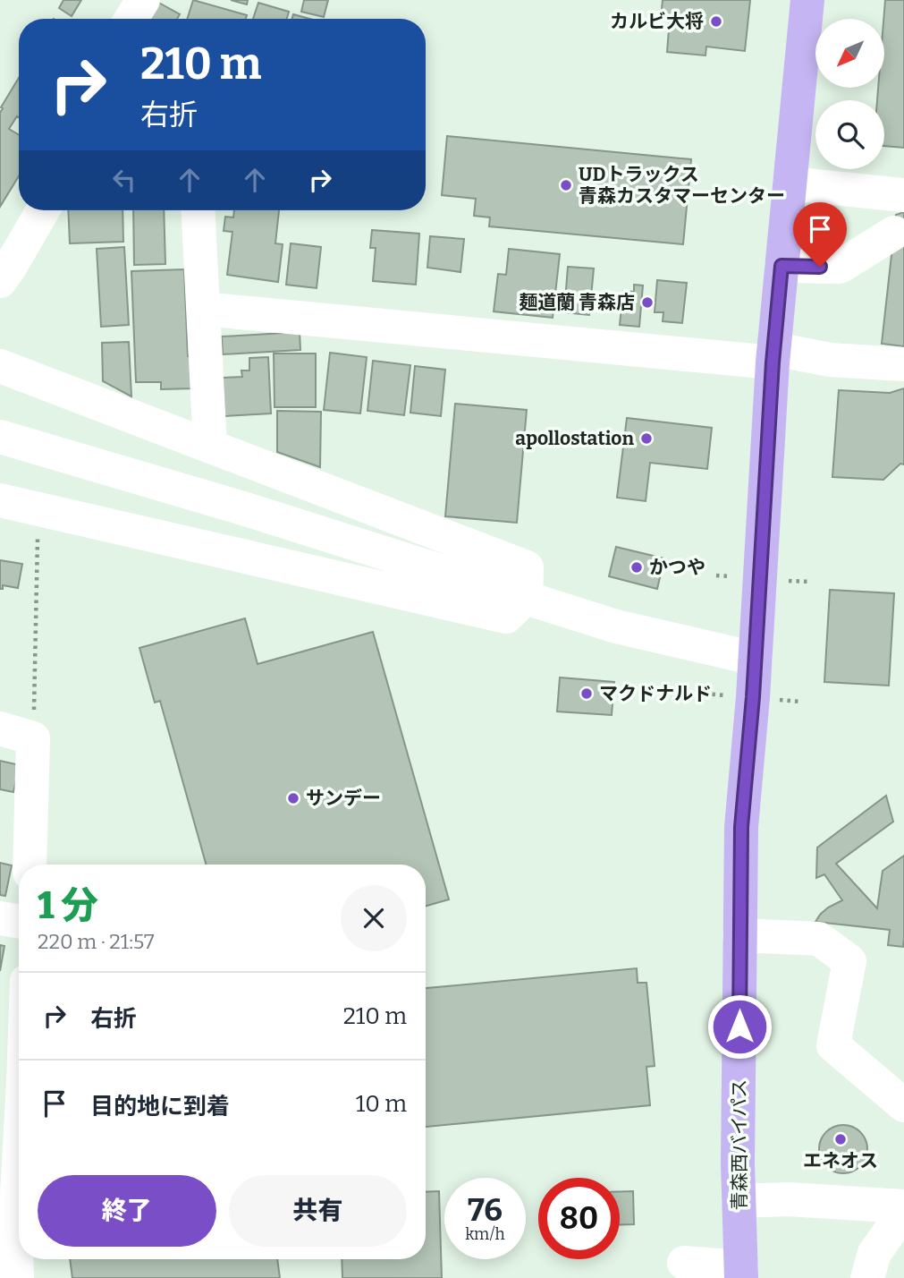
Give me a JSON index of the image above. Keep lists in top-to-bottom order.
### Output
{
  "streets": {
    "highway": ["青森西バイパス"]
  },
  "places": [
    "カルビ大将",
    "UDトラックス 青森カスタマーセンター",
    "麺道蘭 青森店",
    "apollostation",
    "かつや",
    "マクドナルド",
    "サンデー",
    "エネオス"
  ],
  "north": "bottom left",
  "page": {
    "turn": ["210 m", "右折"],
    "heading": ["1 分", "220 m · 21:57"],
    "list": [
      {
        "name": "右折",
        "value": "210 m"
      },
      {
        "name": "目的地に到着",
        "value": "10 m"
      }
    ],
    "buttons": ["終了", "共有"],
    "speed": "76 km/h",
    "limit": "80"
  }
}
